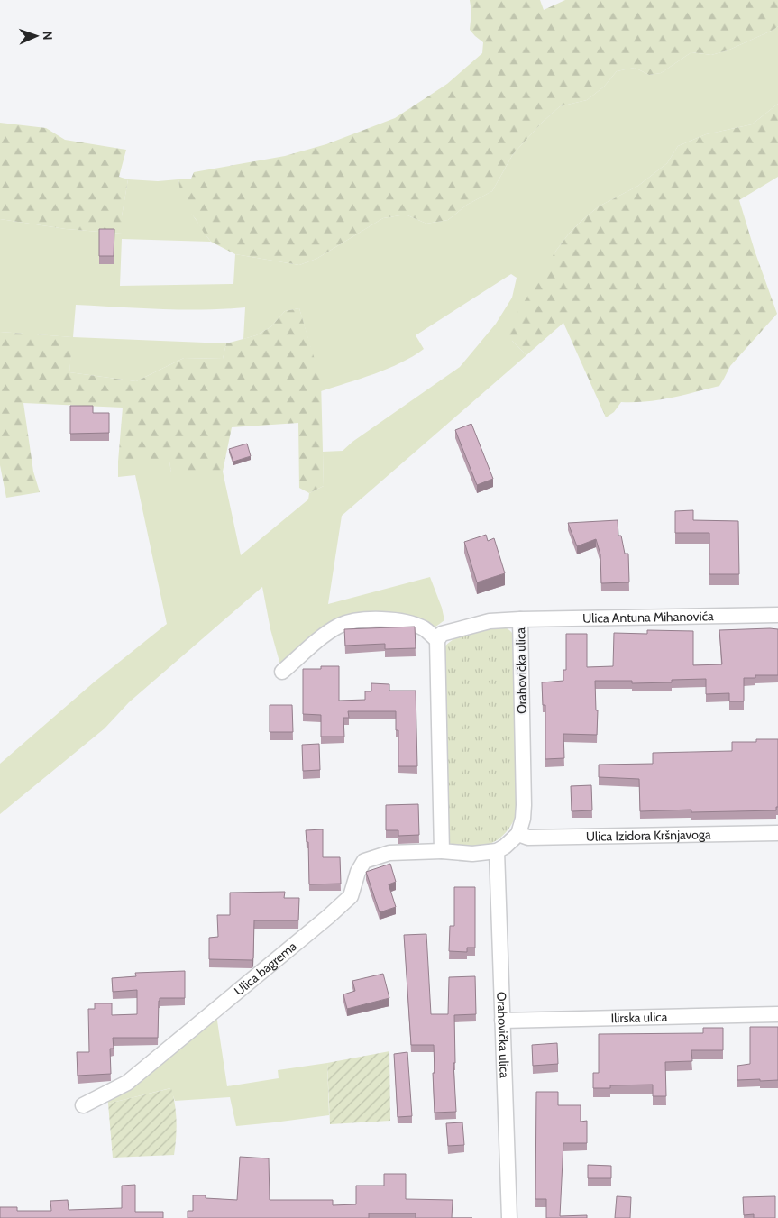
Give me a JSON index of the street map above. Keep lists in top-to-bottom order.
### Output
{
  "streets": {
    "street": [
      "Ulica Antuna Mihanovića",
      "Orahovička ulica",
      "Ulica Izidora Kršnjavoga",
      "Ulica bagrema",
      "Ilirska ulica"
    ]
  },
  "crossings": [
    ["Ulica Antuna Mihanovića", "Orahovička ulica"],
    ["Orahovička ulica", "Ulica Izidora Kršnjavoga"],
    ["Orahovička ulica", "Ilirska ulica"]
  ],
  "north": "right"
}
